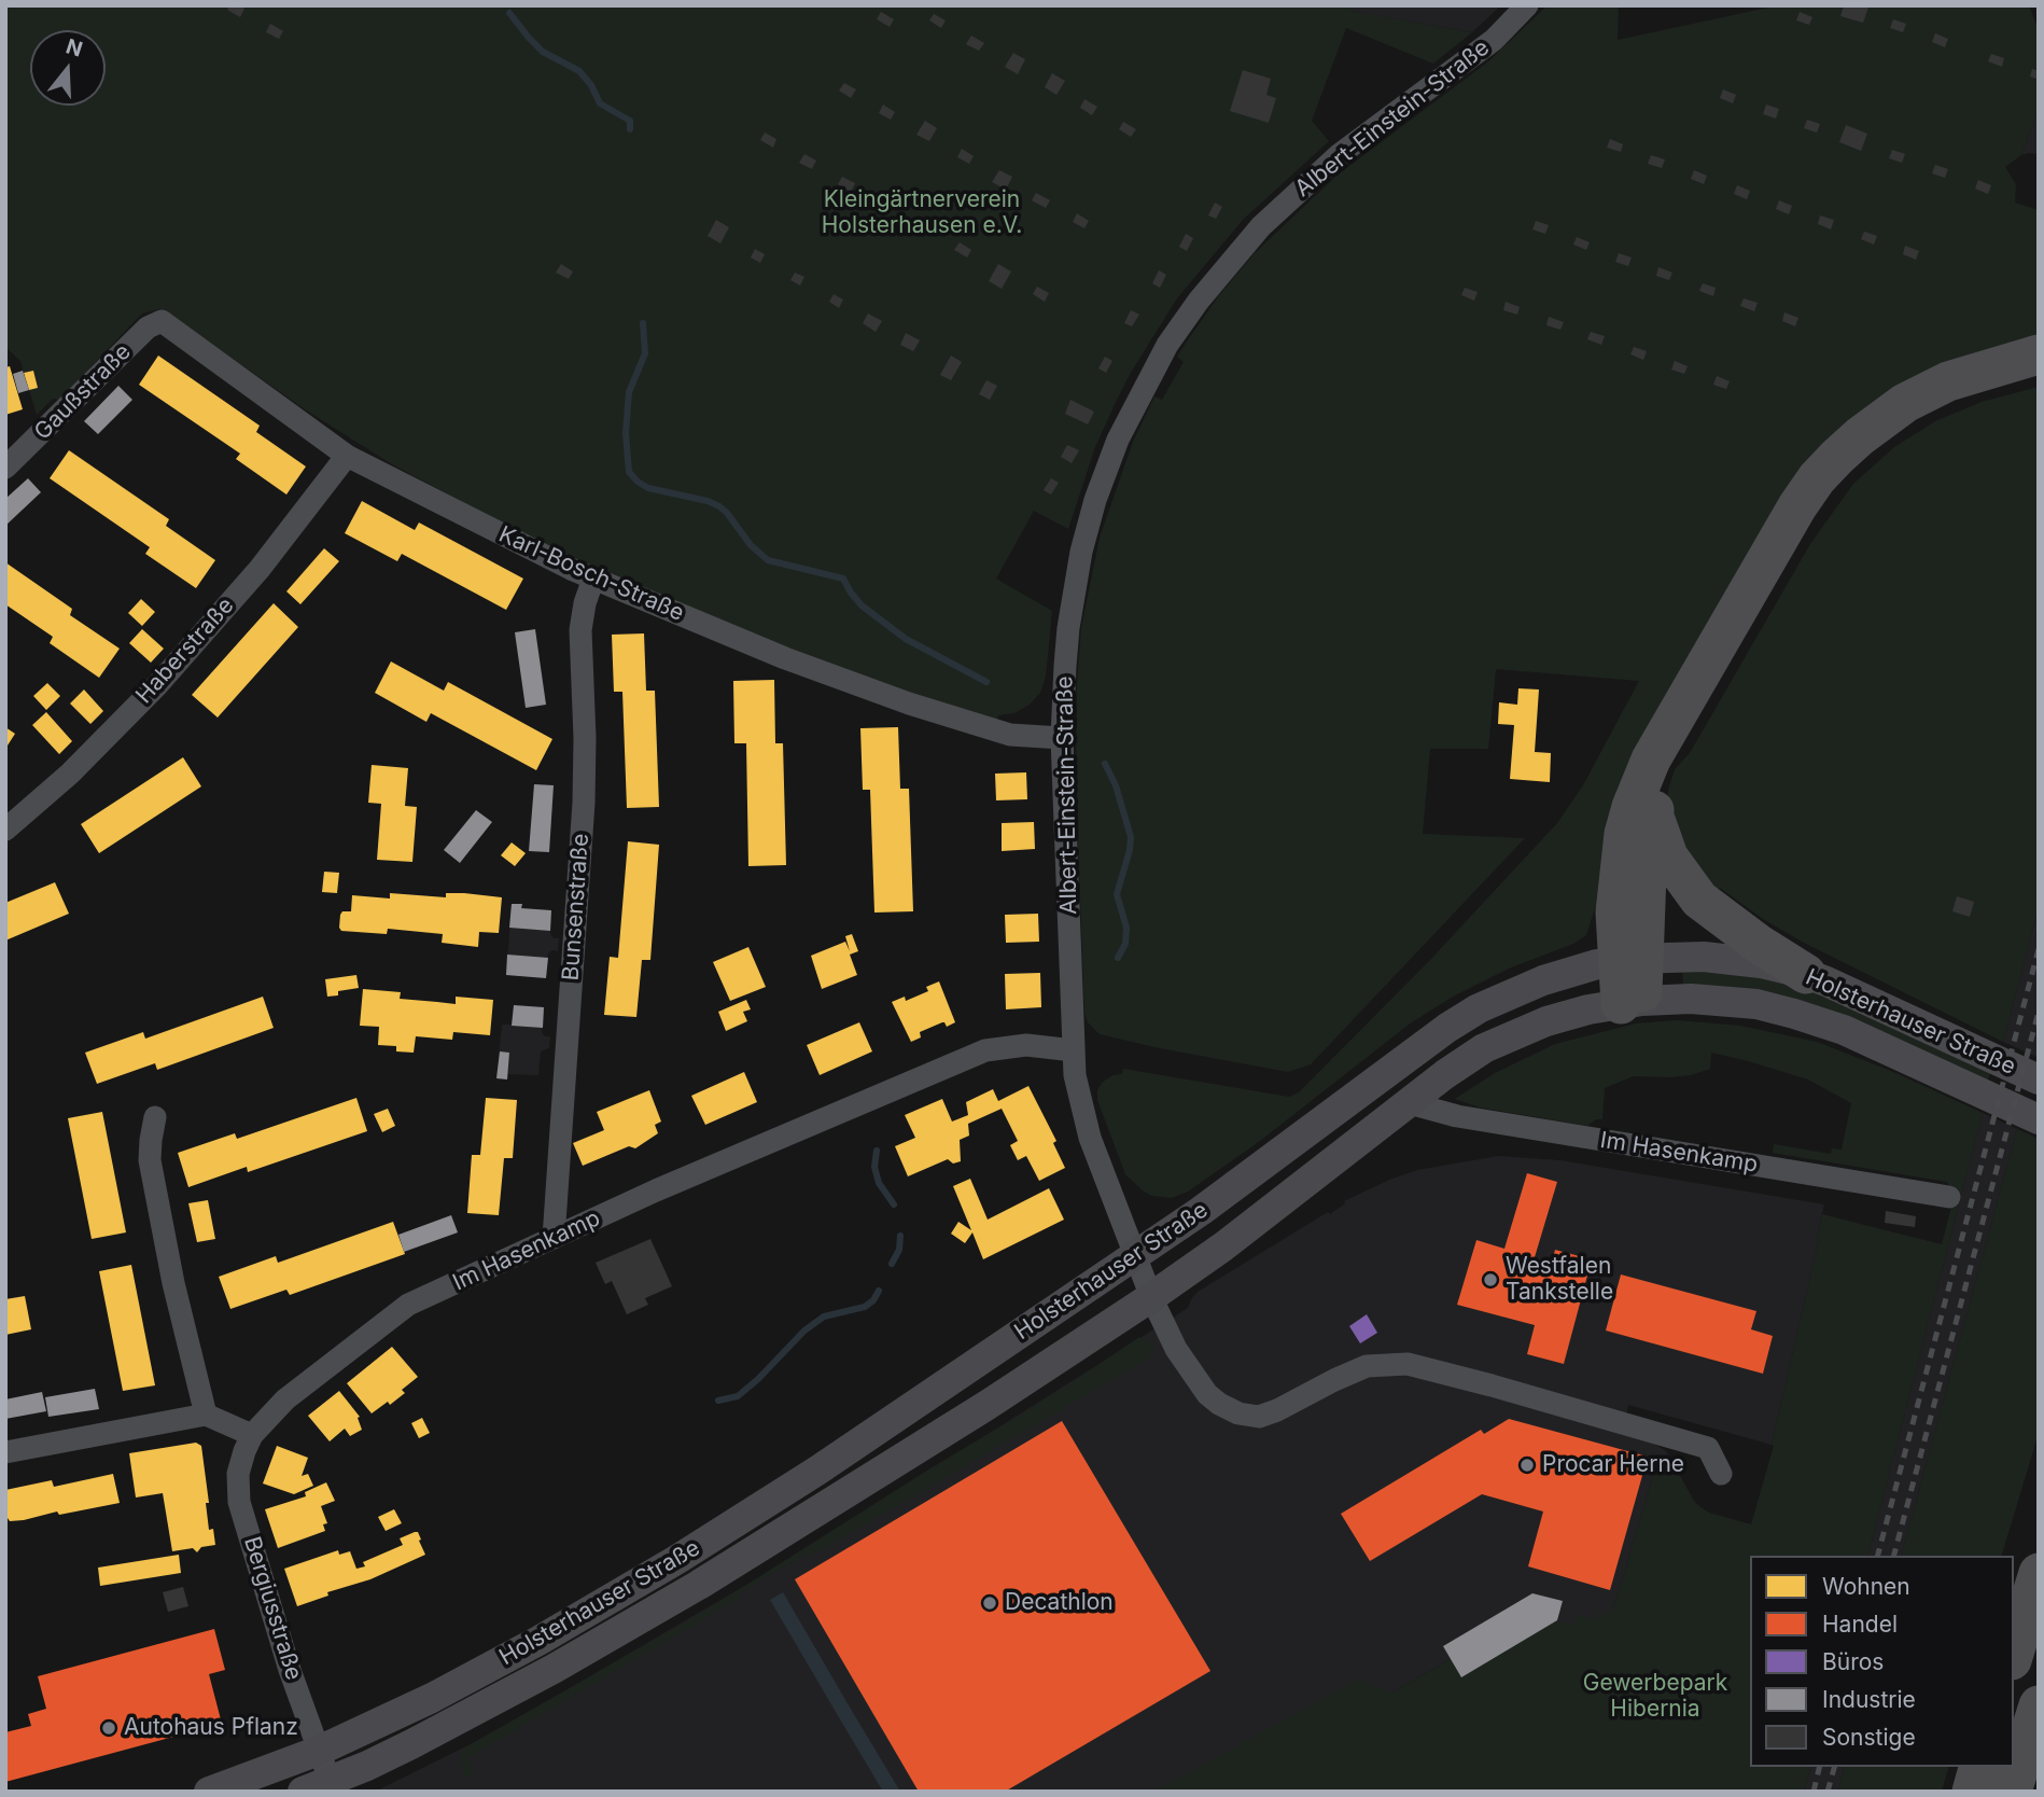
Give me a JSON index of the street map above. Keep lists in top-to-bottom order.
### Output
{
  "streets": {
    "main road": ["Holsterhauser Straße"],
    "street": [
      "Albert-Einstein-Straße",
      "Gaußstraße",
      "Karl-Bosch-Straße",
      "Haberstraße",
      "Bunsenstraße",
      "Im Hasenkamp",
      "Bergiusstraße"
    ]
  },
  "crossings": [
    ["Albert-Einstein-Straße", "Karl-Bosch-Straße"],
    ["Albert-Einstein-Straße", "Holsterhauser Straße"],
    ["Albert-Einstein-Straße", "Im Hasenkamp"],
    ["Gaußstraße", "Karl-Bosch-Straße"],
    ["Karl-Bosch-Straße", "Haberstraße"],
    ["Karl-Bosch-Straße", "Bunsenstraße"],
    ["Bunsenstraße", "Im Hasenkamp"],
    ["Holsterhauser Straße", "Im Hasenkamp"],
    ["Holsterhauser Straße", "Bergiusstraße"],
    ["Im Hasenkamp", "Bergiusstraße"]
  ],
  "parks": ["Kleingärtnerverein Holsterhausen e.V.", "Gewerbepark Hibernia"],
  "places": [
    "Westfalen Tankstelle",
    "Procar Herne",
    "Decathlon",
    "Autohaus Pflanz"
  ],
  "legend": [
    "Wohnen",
    "Handel",
    "Büros",
    "Industrie",
    "Sonstige"
  ],
  "north": "top"
}
